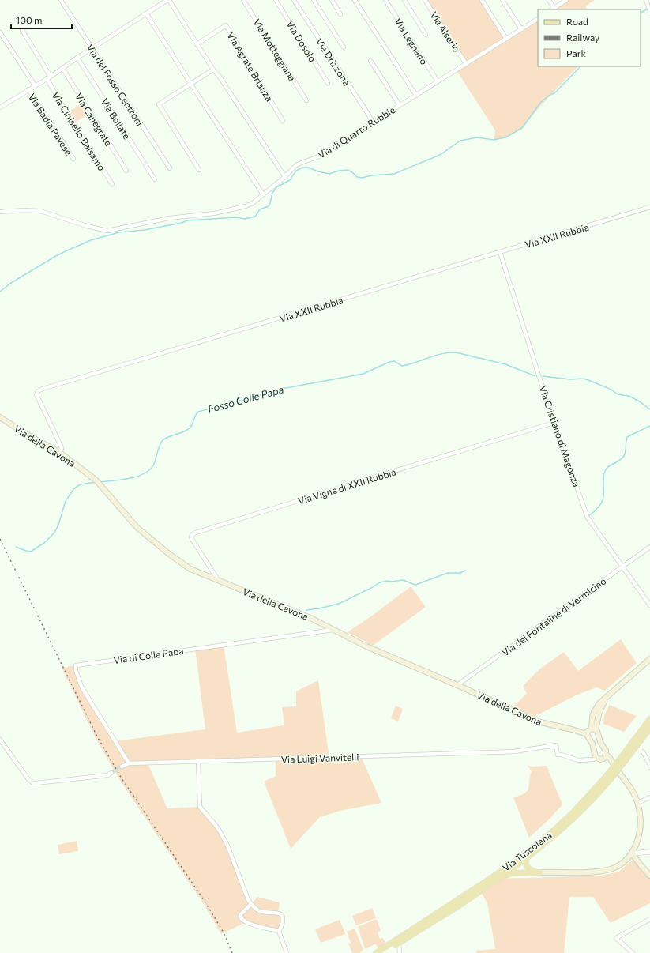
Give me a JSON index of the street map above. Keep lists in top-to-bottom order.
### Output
{
  "streets": {
    "main road": ["Via della Cavona", "Via Tuscolana"],
    "street": [
      "Via Alserio",
      "Via Dosolo",
      "Via Legnano",
      "Via Motteggiana",
      "Via Drizzona",
      "Via Agrate Brianza",
      "Via del Fosso Centroni",
      "Via Bollate",
      "Via Canegrate",
      "Via Badia Pavese",
      "Via Cinisello Balsamo",
      "Via di Quarto Rubbie",
      "Via XXII Rubbia",
      "Via Cristiano di Magonza",
      "Via Vigne di XXII Rubbia",
      "Via del Fontaline di Vermicino",
      "Via di Colle Papa",
      "Via Luigi Vanvitelli"
    ]
  },
  "crossings": [
    ["Via Alserio", "Via di Quarto Rubbie"],
    ["Via Legnano", "Via di Quarto Rubbie"],
    ["Via Drizzona", "Via di Quarto Rubbie"],
    ["Via XXII Rubbia", "Via Cristiano di Magonza"],
    ["Via XXII Rubbia", "Via della Cavona"],
    ["Via Cristiano di Magonza", "Via Vigne di XXII Rubbia"],
    ["Via Cristiano di Magonza", "Via del Fontaline di Vermicino"],
    ["Via della Cavona", "Via Vigne di XXII Rubbia"],
    ["Via della Cavona", "Via del Fontaline di Vermicino"],
    ["Via della Cavona", "Via di Colle Papa"],
    ["Via di Colle Papa", "Via Luigi Vanvitelli"]
  ],
  "water": ["Fosso Colle Papa"],
  "legend": ["Road", "Railway", "Park"],
  "scale_bar": "100 m"
}
